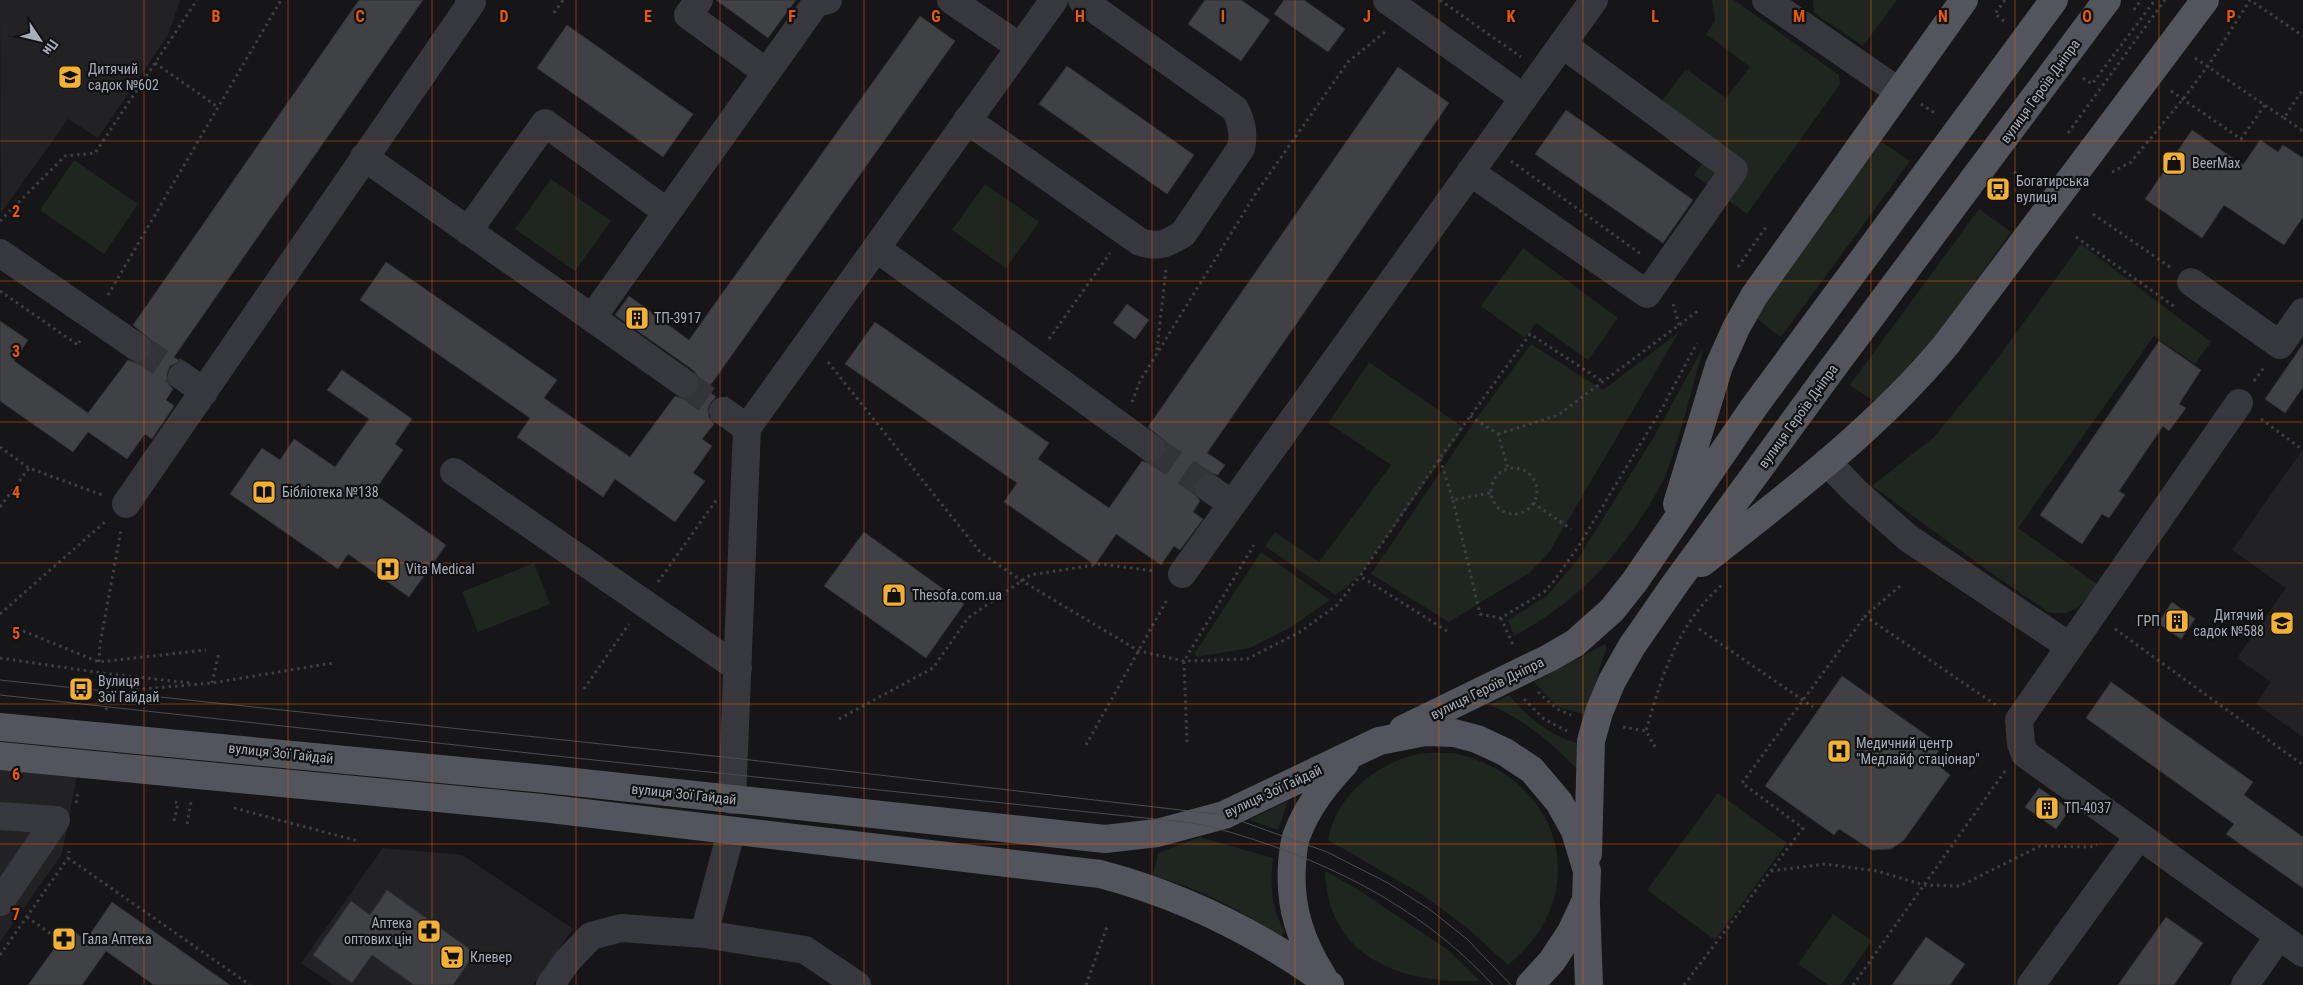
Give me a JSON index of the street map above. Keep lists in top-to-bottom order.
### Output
{
  "streets": {
    "main road": ["вулиця Героїв Дніпра", "вулиця Зої Гайдай"]
  },
  "crossings": [
    ["вулиця Героїв Дніпра", "вулиця Зої Гайдай"]
  ],
  "places": {
    "school or university": ["Дитячий садок №602", "Дитячий садок №588"],
    "shop": ["BeerMax", "Thesofa.com.ua"],
    "bus stop": ["Богатирська вулиця", "Вулиця Зої Гайдай"],
    "building": ["ТП-3917", "ГРП", "ТП-4037"],
    "library": ["Бібліотека №138"],
    "hospital": ["Vita Medical", "Медичний центр \"Медлайф стаціонар\""],
    "pharmacy": ["Аптека оптових цін", "Гала Аптека"],
    "supermarket": ["Клевер"]
  },
  "north": "bottom right",
  "grid": {
    "columns": [
      "B",
      "C",
      "D",
      "E",
      "F",
      "G",
      "H",
      "I",
      "J",
      "K",
      "L",
      "M",
      "N",
      "O",
      "P"
    ],
    "rows": [
      "2",
      "3",
      "4",
      "5",
      "6",
      "7"
    ]
  }
}
